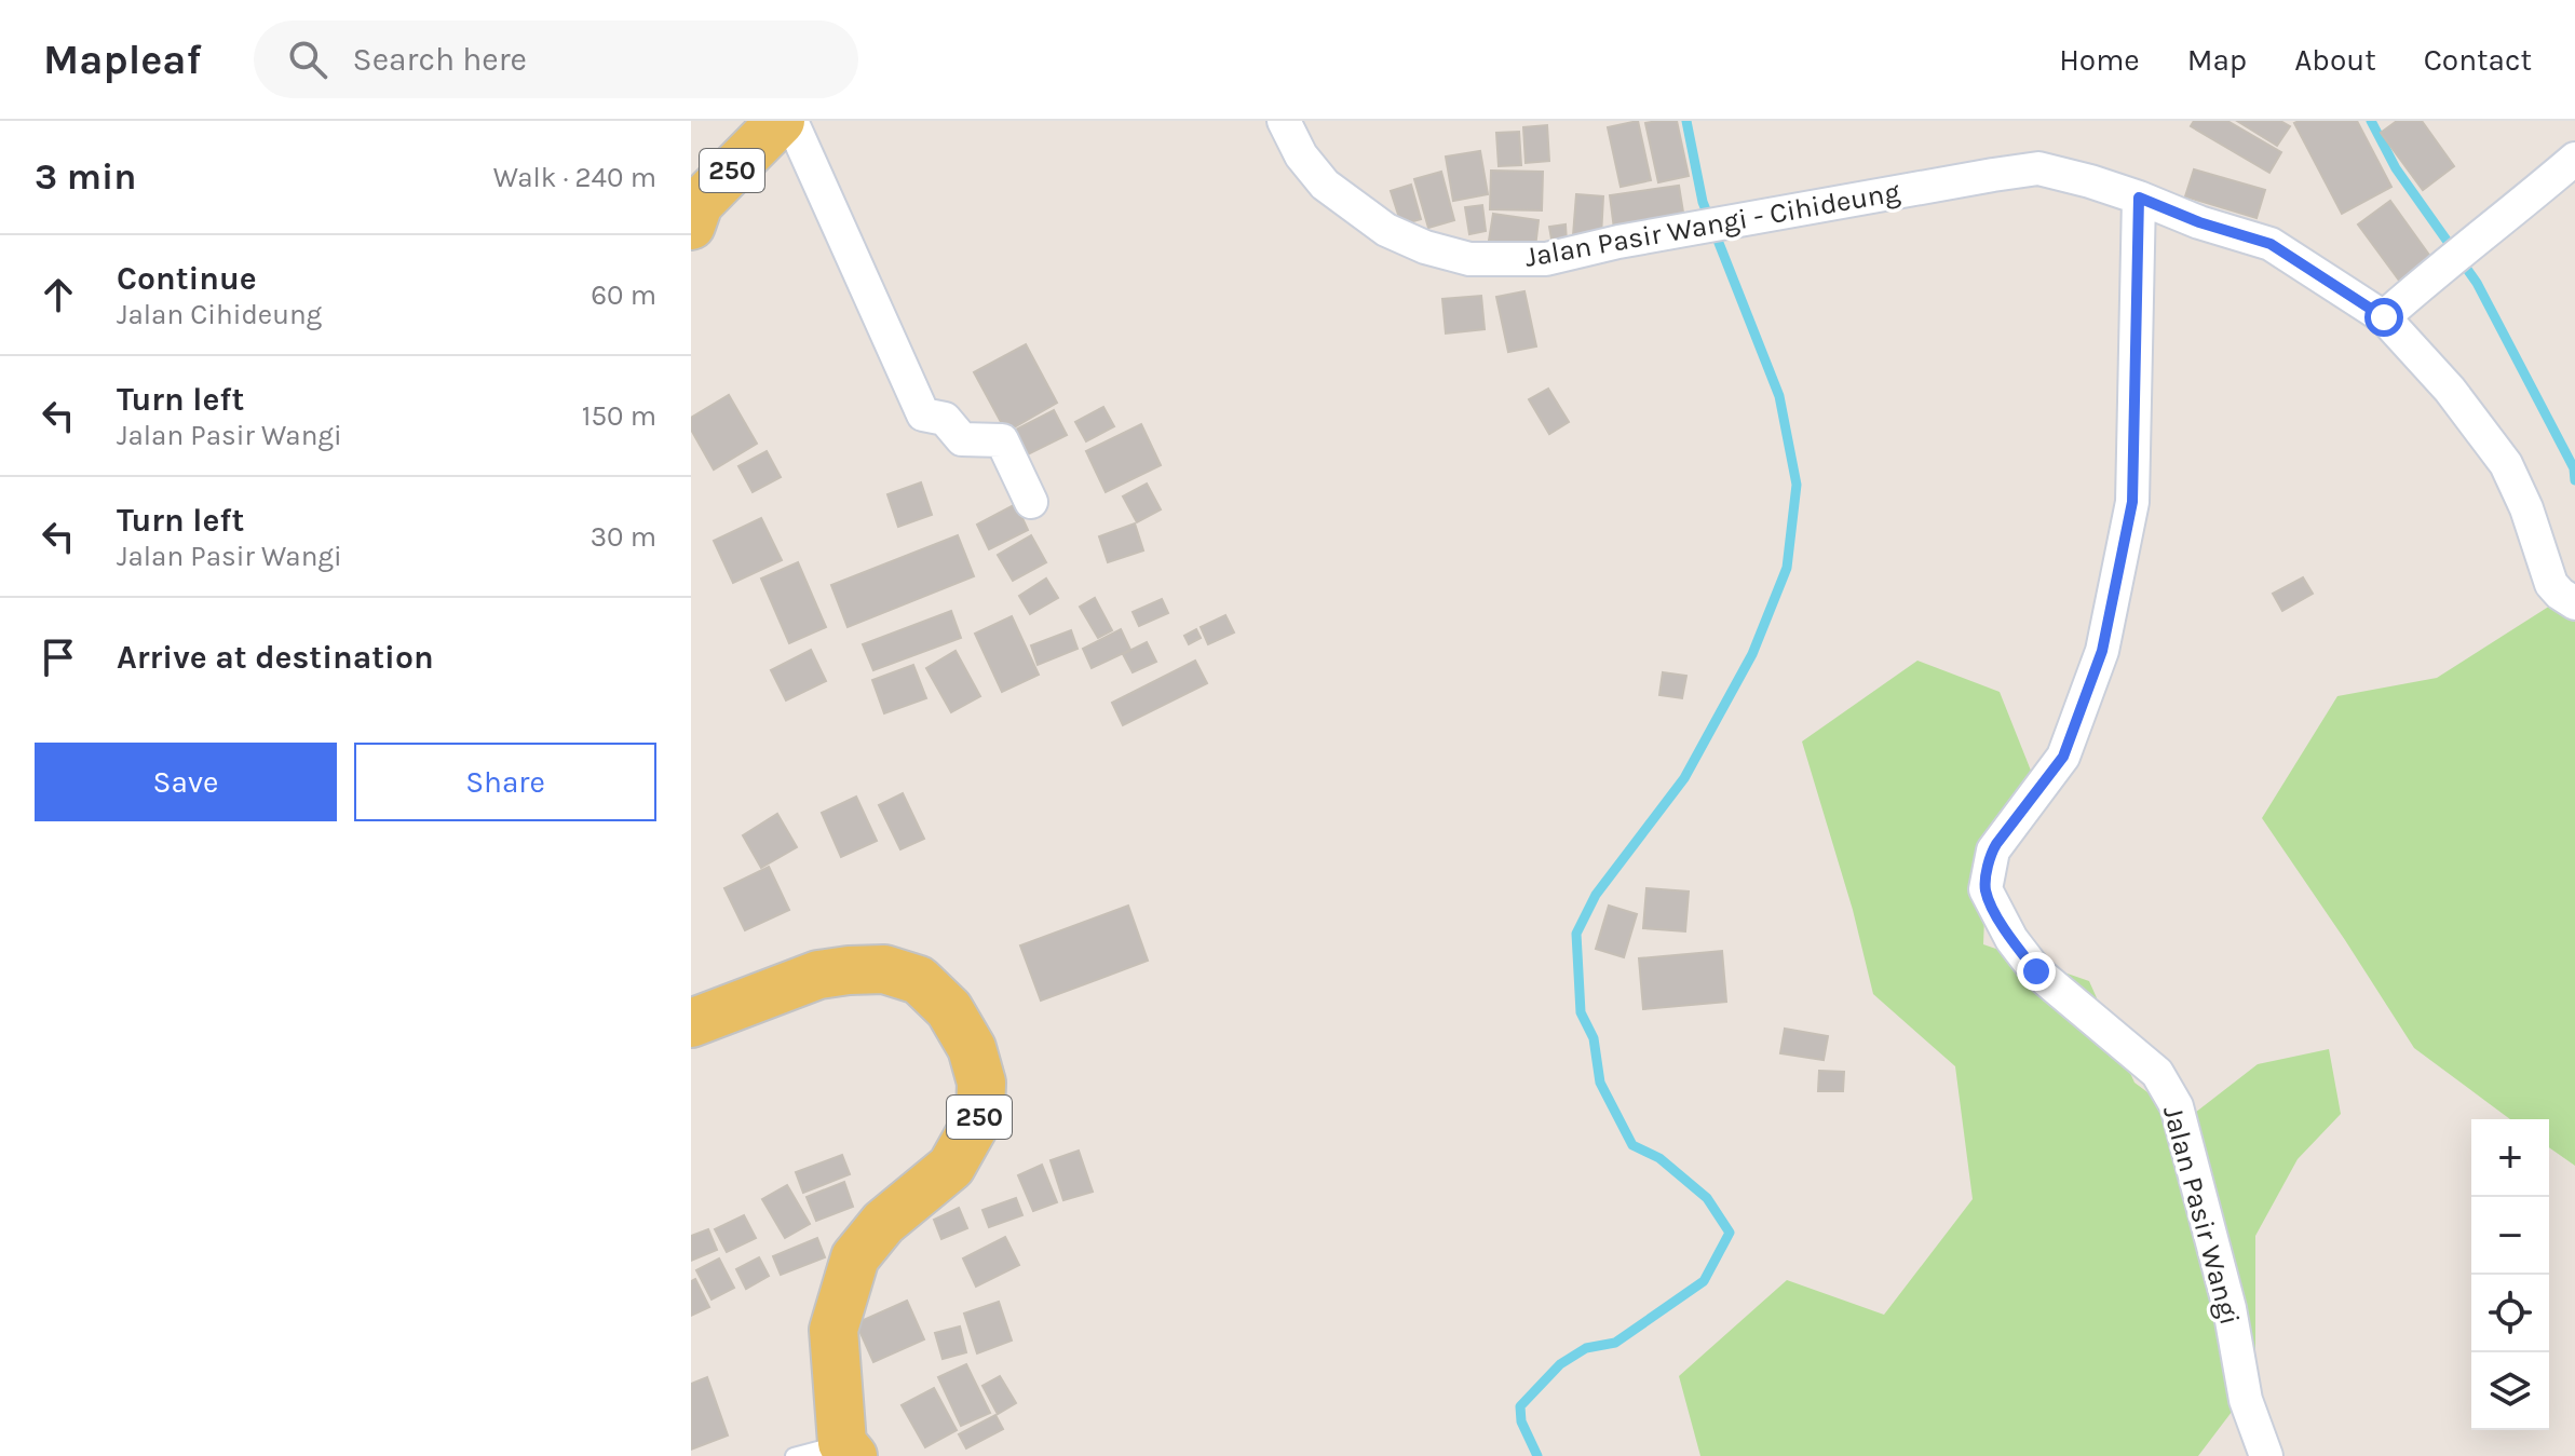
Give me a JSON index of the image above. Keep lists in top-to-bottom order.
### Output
{
  "streets": {
    "main road": ["250"],
    "street": ["Jalan Pasir Wangi - Cihideung", "Jalan Pasir Wangi"]
  },
  "crossings": [
    ["Jalan Pasir Wangi - Cihideung", "Jalan Pasir Wangi"]
  ],
  "page": {
    "header": "Mapleaf",
    "search": "Search here",
    "nav": [
      "Home",
      "Map",
      "About",
      "Contact"
    ],
    "heading": ["3 min", "Walk · 240 m"],
    "list": [
      ["Continue", "Jalan Cihideung", "60 m"],
      ["Turn left", "Jalan Pasir Wangi", "150 m"],
      ["Turn left", "Jalan Pasir Wangi", "30 m"],
      "Arrive at destination"
    ],
    "buttons": ["Save", "Share"],
    "map_buttons": ["+", "−"]
  }
}
